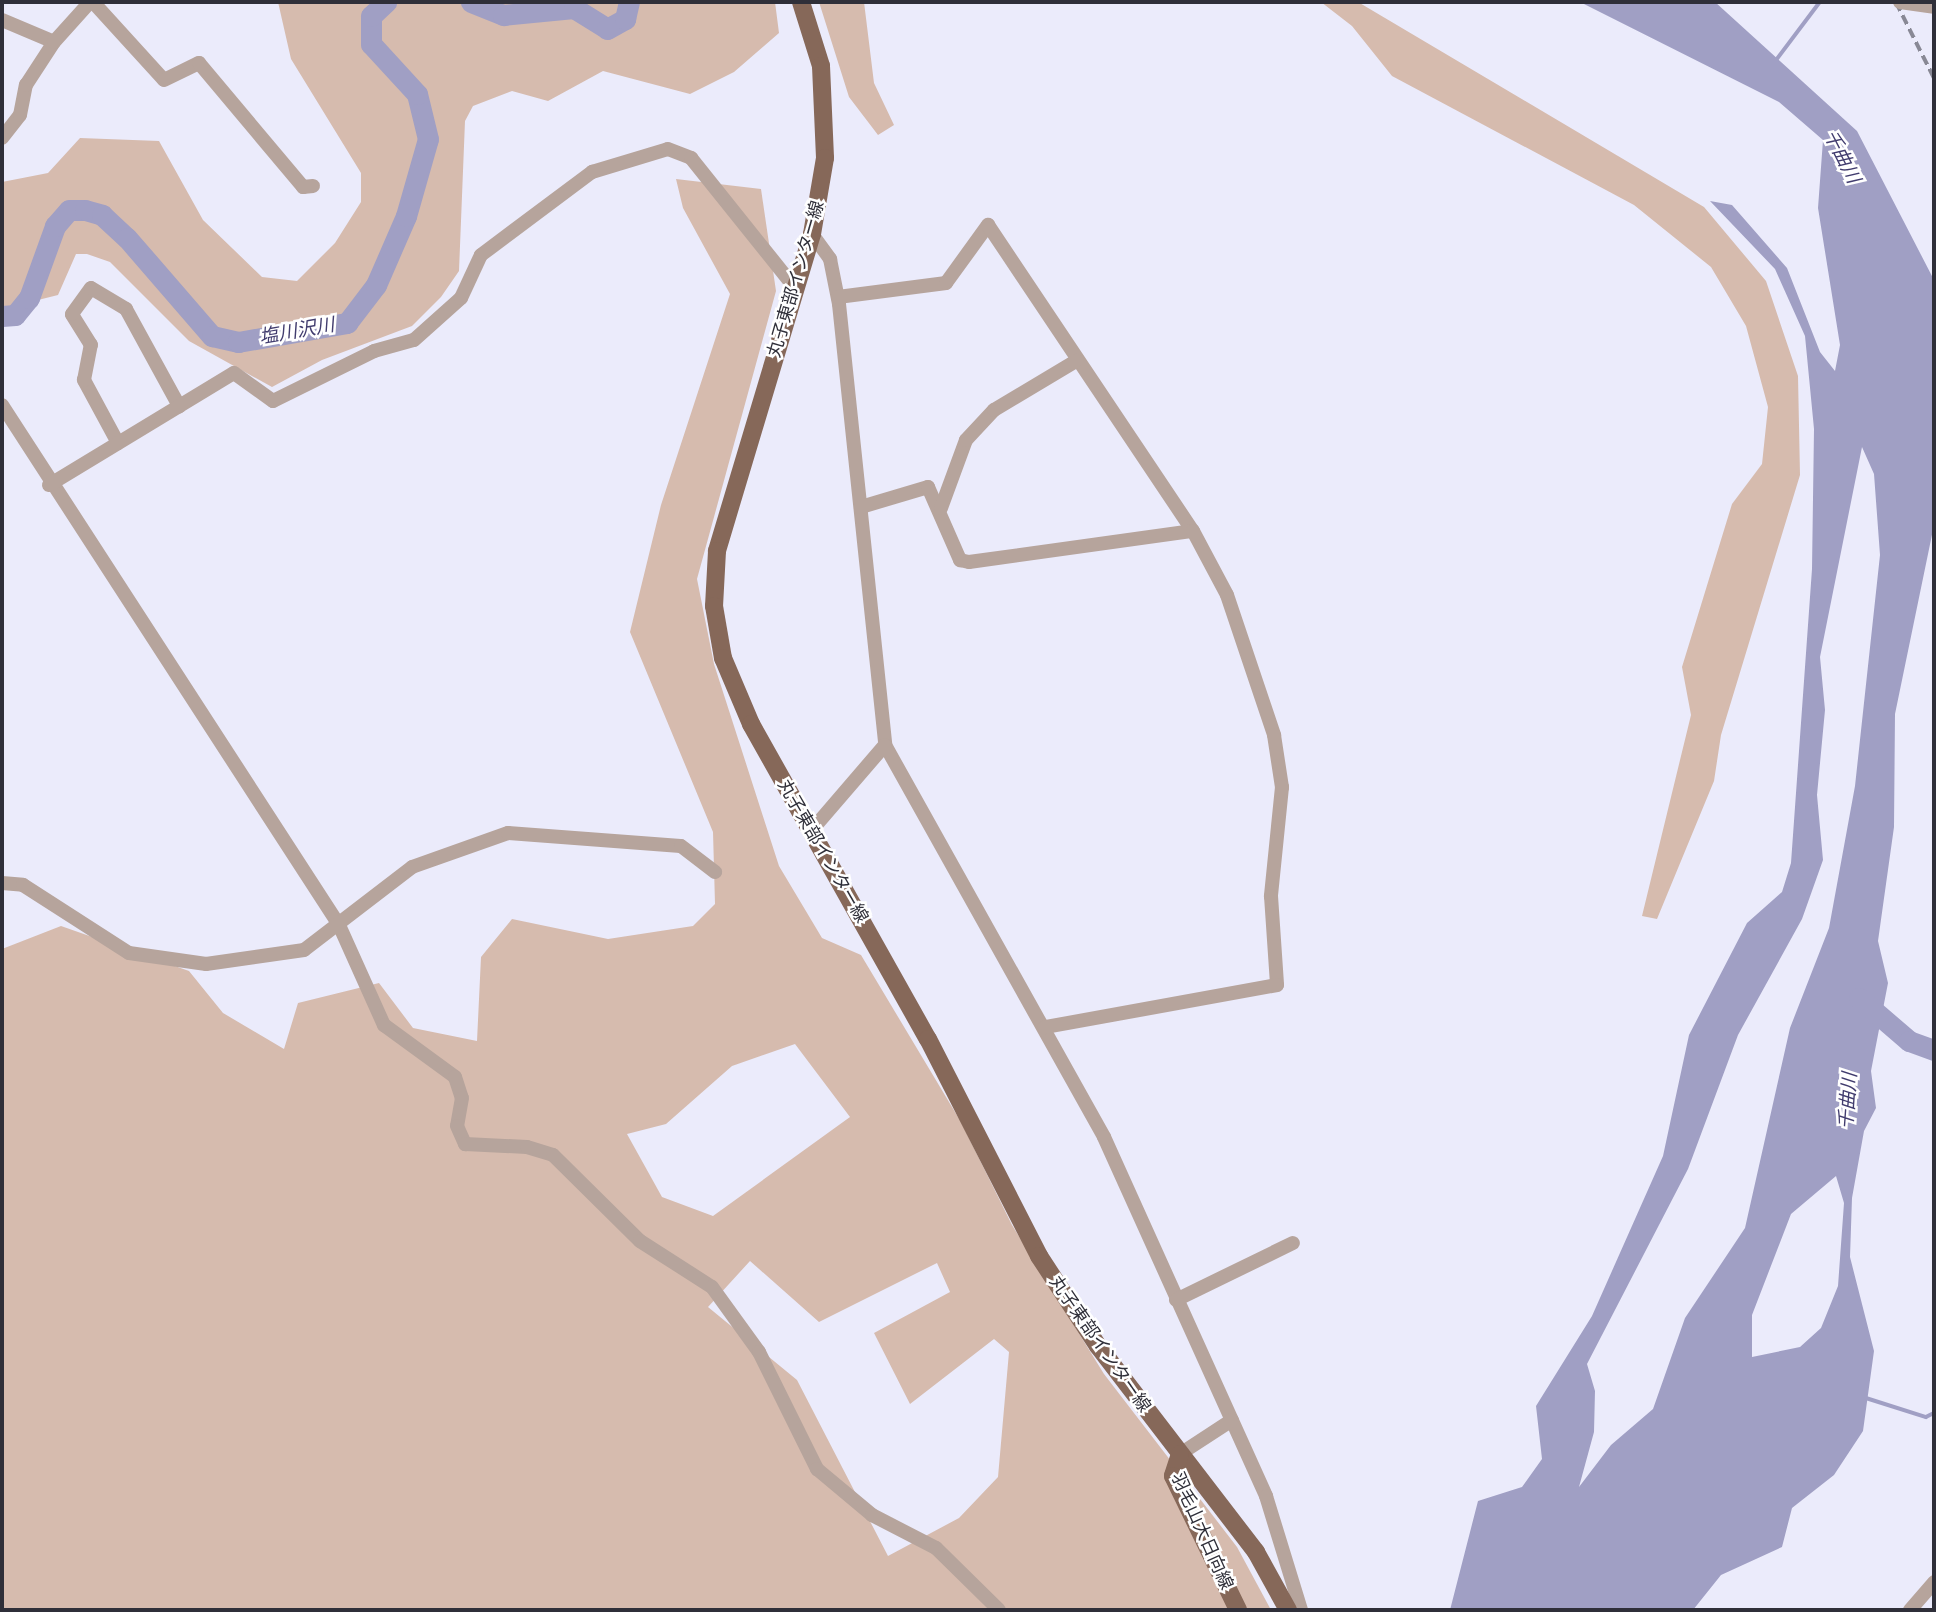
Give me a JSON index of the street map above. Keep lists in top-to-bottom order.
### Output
{
  "streets": {
    "main road": ["丸子東部インター線", "羽毛山大日向線"]
  },
  "crossings": [
    ["丸子東部インター線", "羽毛山大日向線"]
  ],
  "water": ["千曲川", "塩川沢川"]
}
